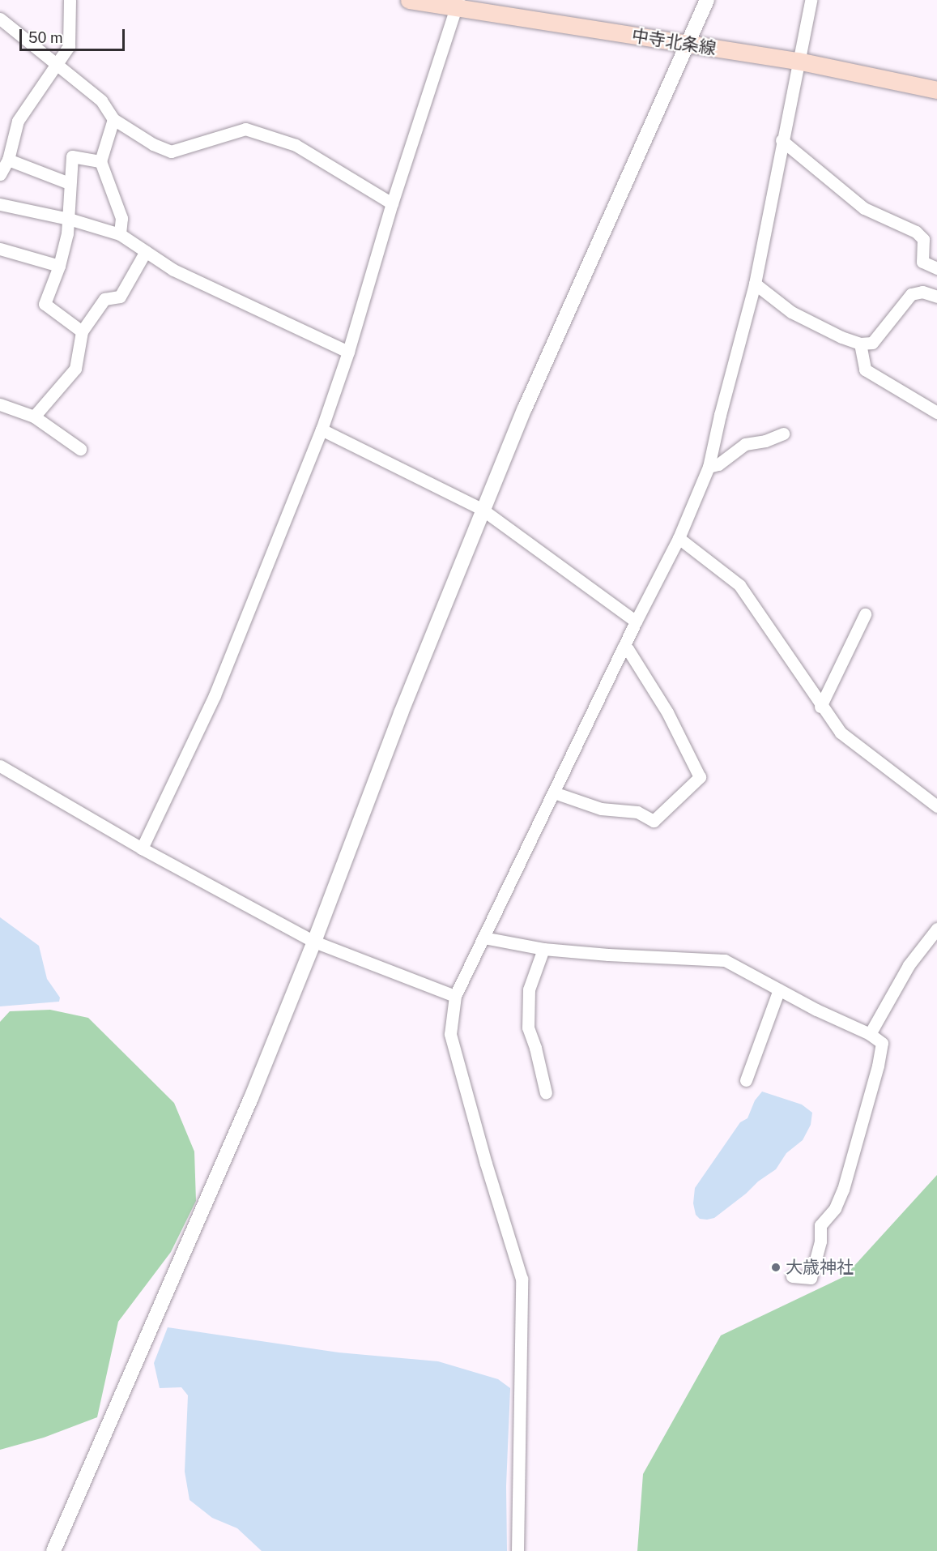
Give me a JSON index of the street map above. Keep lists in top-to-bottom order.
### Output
{
  "streets": {
    "main road": ["中寺北条線"]
  },
  "places": ["大歳神社"],
  "scale_bar": "50 m"
}
